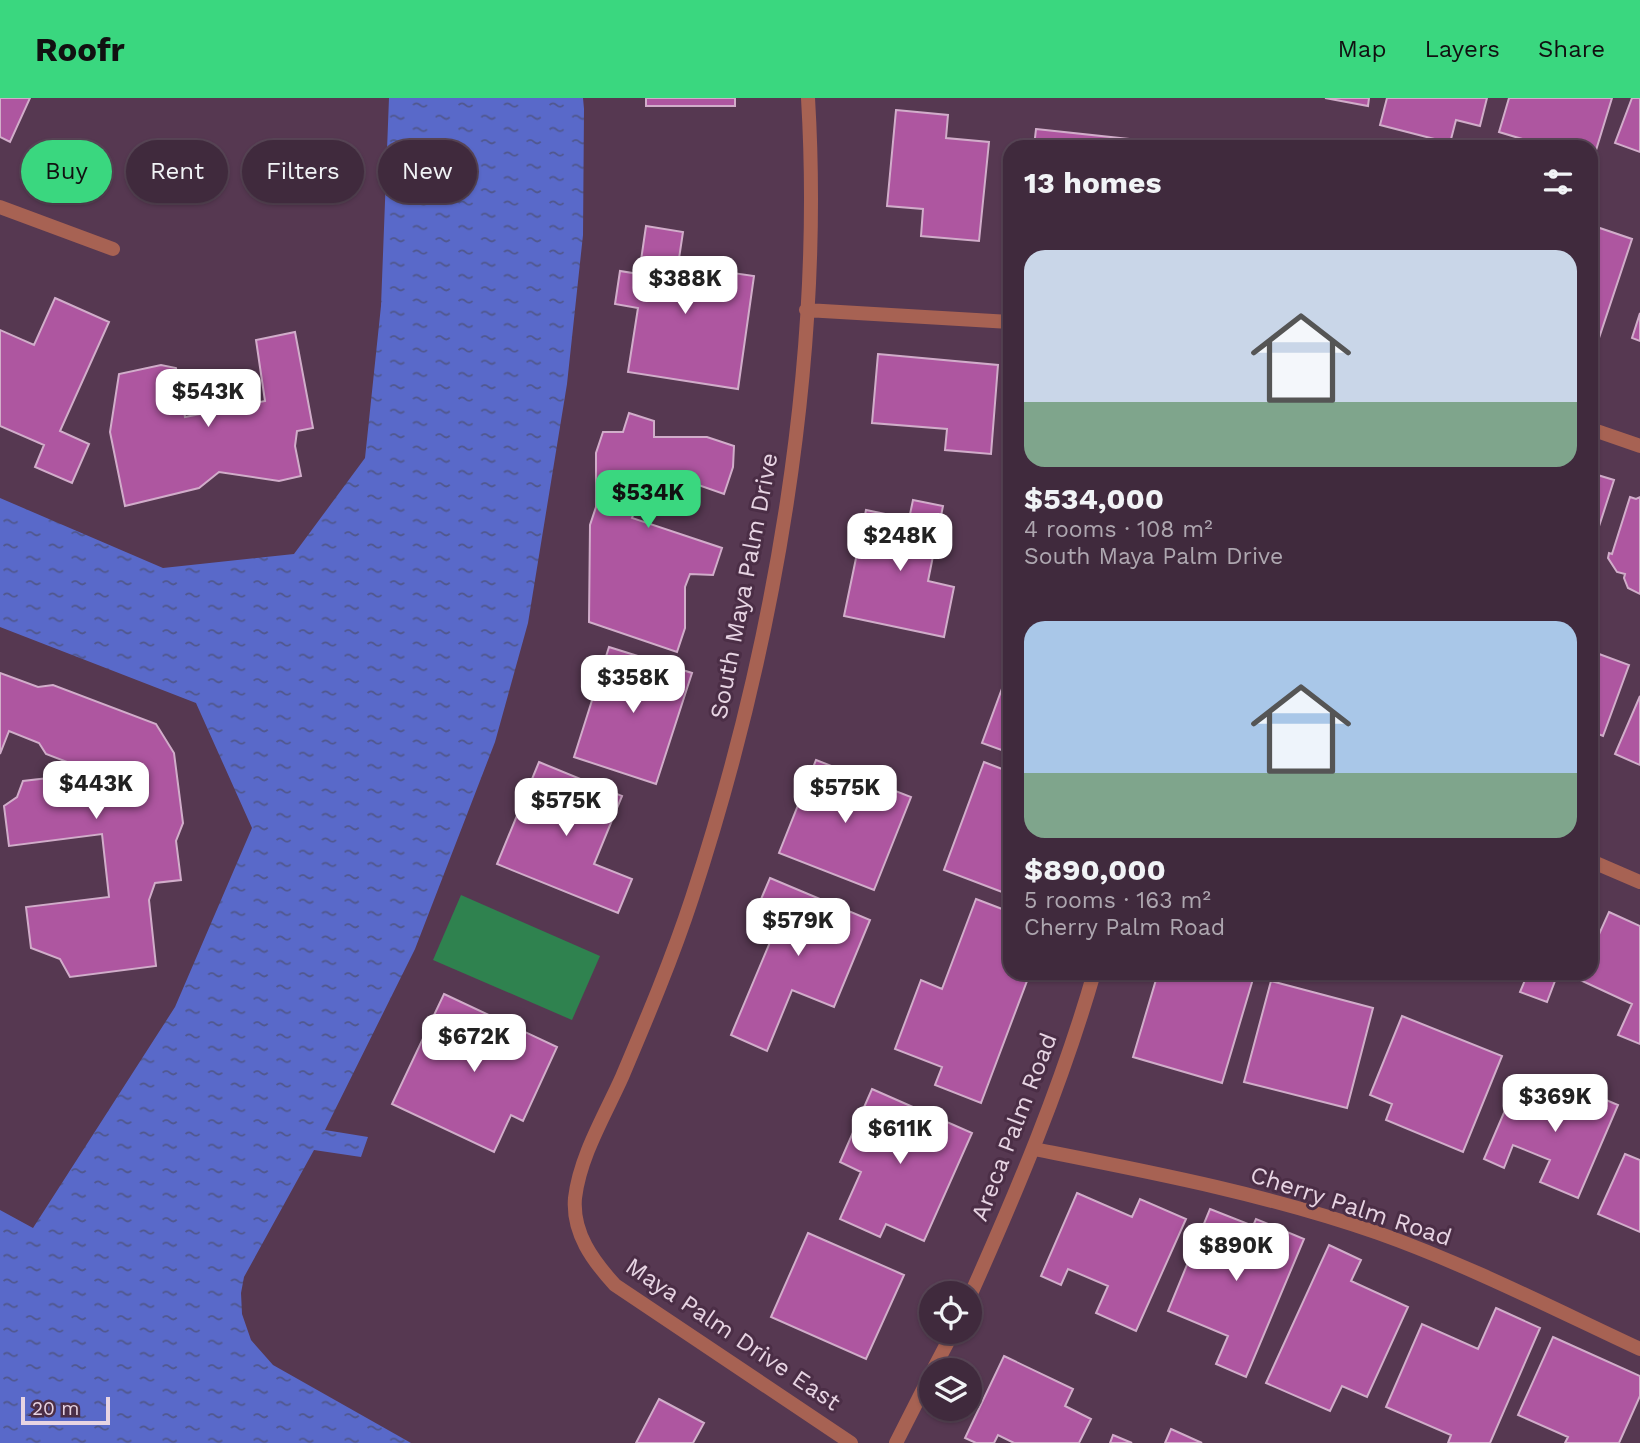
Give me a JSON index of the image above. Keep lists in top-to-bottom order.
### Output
{
  "streets": {
    "street": [
      "South Maya Palm Drive",
      "Areca Palm Road",
      "Cherry Palm Road",
      "Maya Palm Drive East"
    ]
  },
  "crossings": [
    ["South Maya Palm Drive", "Maya Palm Drive East"],
    ["Areca Palm Road", "Cherry Palm Road"]
  ],
  "scale_bar": "20 m",
  "page": {
    "header": "Roofr",
    "nav": ["Map", "Layers", "Share"],
    "chip": [
      "Buy",
      "Rent",
      "Filters",
      "New"
    ],
    "heading": "13 homes",
    "list": [
      {
        "name": "$534,000",
        "note": "4 rooms · 108 m² · South Maya Palm Drive"
      },
      {
        "name": "$890,000",
        "note": "5 rooms · 163 m² · Cherry Palm Road"
      }
    ],
    "price": [
      "$388K",
      "$543K",
      "$534K",
      "$248K",
      "$358K",
      "$443K",
      "$575K",
      "$575K",
      "$579K",
      "$672K",
      "$369K",
      "$611K",
      "$890K"
    ],
    "scale": "20 m"
  }
}
